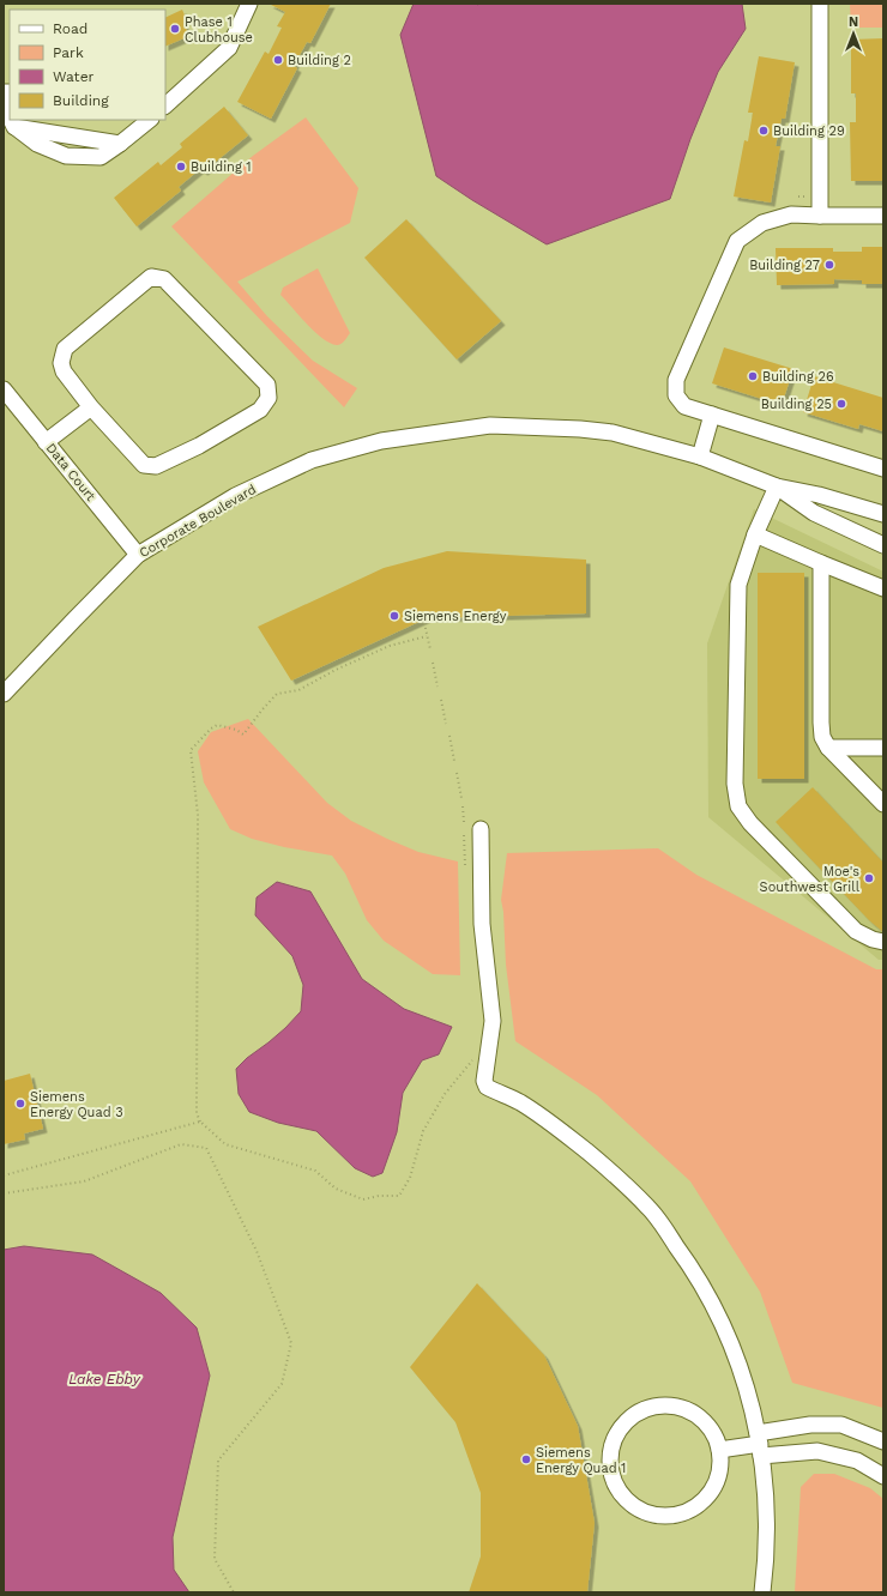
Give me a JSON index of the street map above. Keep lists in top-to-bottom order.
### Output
{
  "streets": {
    "street": ["Data Court", "Corporate Boulevard"]
  },
  "crossings": [
    ["Data Court", "Corporate Boulevard"]
  ],
  "water": ["Lake Ebby"],
  "places": [
    "Phase 1 Clubhouse",
    "Building 2",
    "Building 29",
    "Building 1",
    "Building 27",
    "Building 26",
    "Building 25",
    "Siemens Energy",
    "Moe's Southwest Grill",
    "Siemens Energy Quad 3",
    "Siemens Energy Quad 1"
  ],
  "legend": [
    "Road",
    "Park",
    "Water",
    "Building"
  ],
  "north": "top"
}
